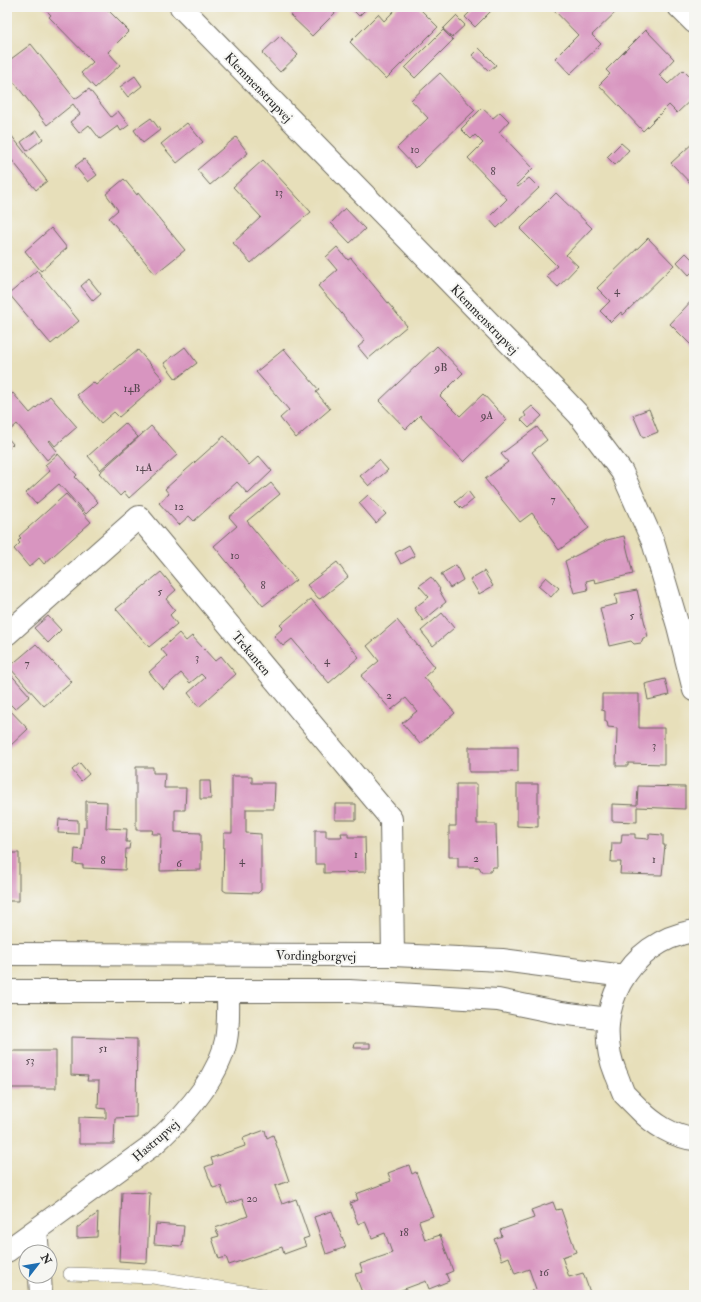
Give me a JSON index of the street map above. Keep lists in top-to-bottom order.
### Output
{
  "streets": {
    "street": [
      "Klemmenstrupvej",
      "Trekanten",
      "Vordingborgvej",
      "Hastrupvej"
    ]
  },
  "crossings": [
    ["Trekanten", "Vordingborgvej"]
  ],
  "house_numbers": [
    "10",
    "8",
    "13",
    "4",
    "9B",
    "14B",
    "9A",
    "14A",
    "7",
    "12",
    "10",
    "8",
    "5",
    "5",
    "3",
    "4",
    "7",
    "2",
    "3",
    "1",
    "2",
    "1",
    "8",
    "4",
    "6",
    "51",
    "53",
    "20",
    "18",
    "16"
  ],
  "north": "top right"
}
